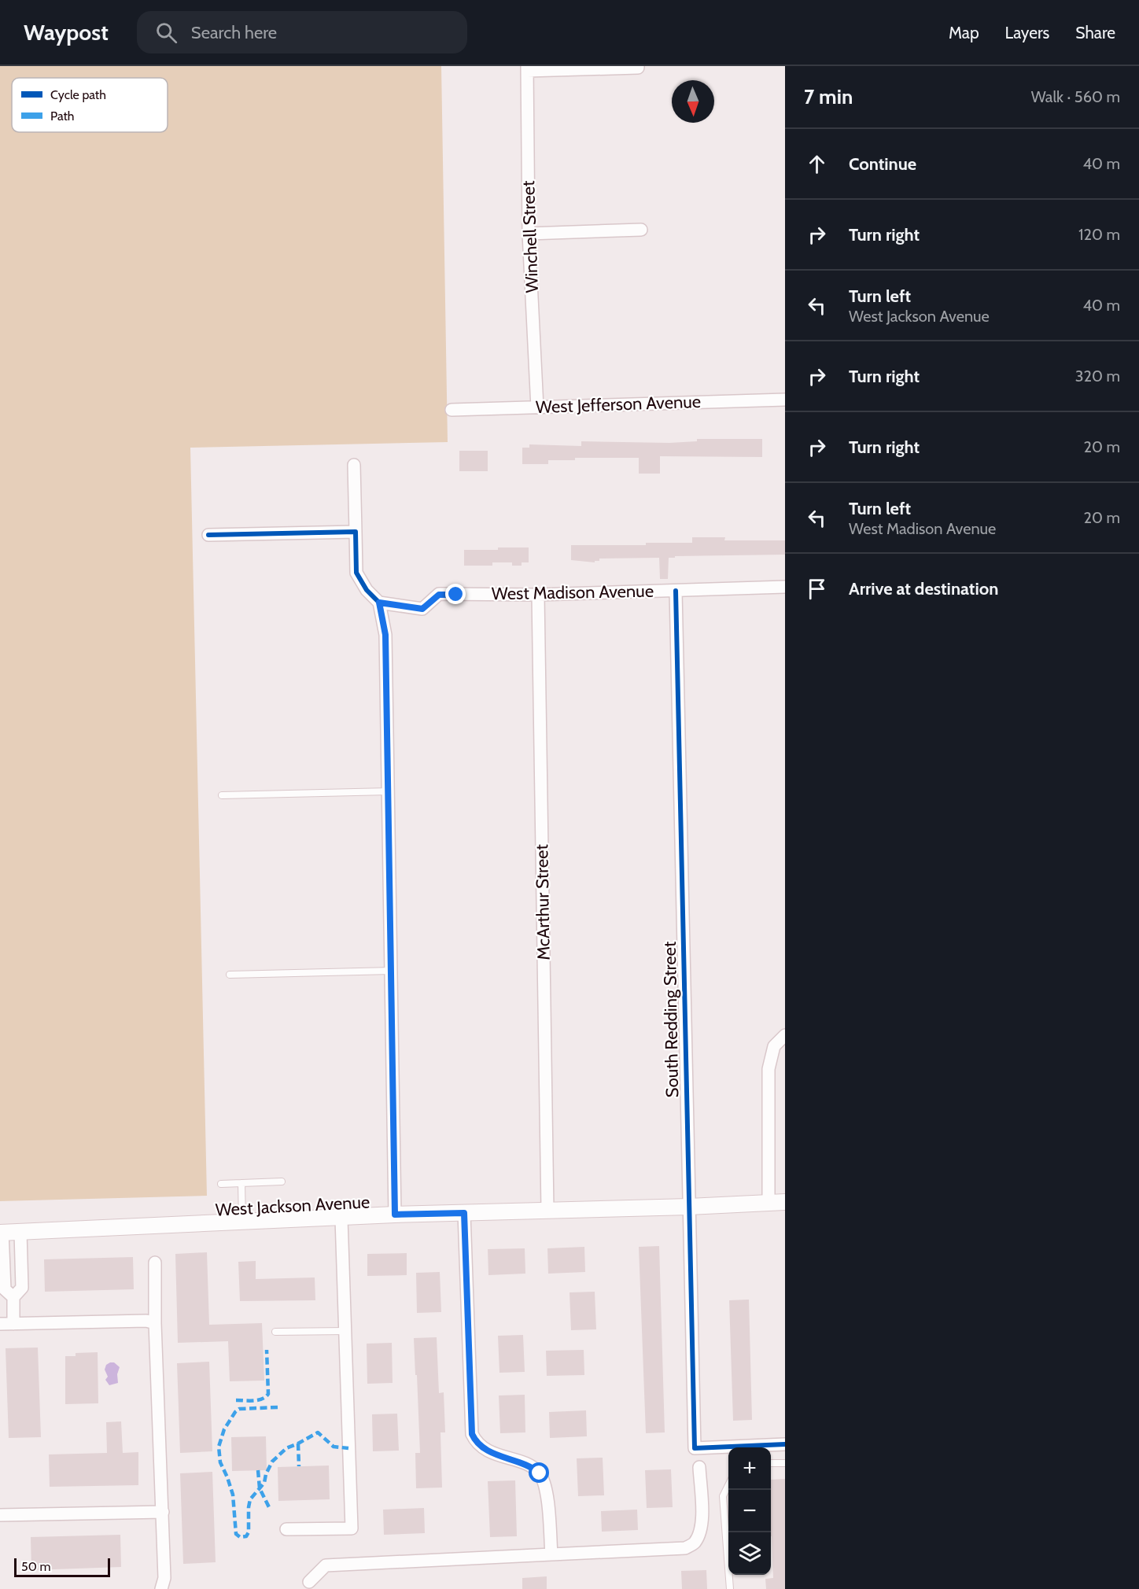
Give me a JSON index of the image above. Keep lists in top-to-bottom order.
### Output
{
  "streets": {
    "street": [
      "Winchell Street",
      "West Jefferson Avenue",
      "West Madison Avenue",
      "McArthur Street",
      "South Redding Street",
      "West Jackson Avenue"
    ]
  },
  "crossings": [
    ["Winchell Street", "West Jefferson Avenue"],
    ["West Madison Avenue", "McArthur Street"],
    ["West Madison Avenue", "South Redding Street"],
    ["McArthur Street", "West Jackson Avenue"],
    ["South Redding Street", "West Jackson Avenue"]
  ],
  "legend": ["Cycle path", "Path"],
  "scale_bar": "50 m",
  "north": "bottom",
  "page": {
    "header": "Waypost",
    "search": "Search here",
    "nav": ["Map", "Layers", "Share"],
    "heading": ["7 min", "Walk · 560 m"],
    "list": [
      ["Continue", "40 m"],
      ["Turn right", "120 m"],
      ["Turn left", "West Jackson Avenue", "40 m"],
      ["Turn right", "320 m"],
      ["Turn right", "20 m"],
      ["Turn left", "West Madison Avenue", "20 m"],
      "Arrive at destination"
    ],
    "map_buttons": ["+", "−"],
    "scale": "50 m"
  }
}
